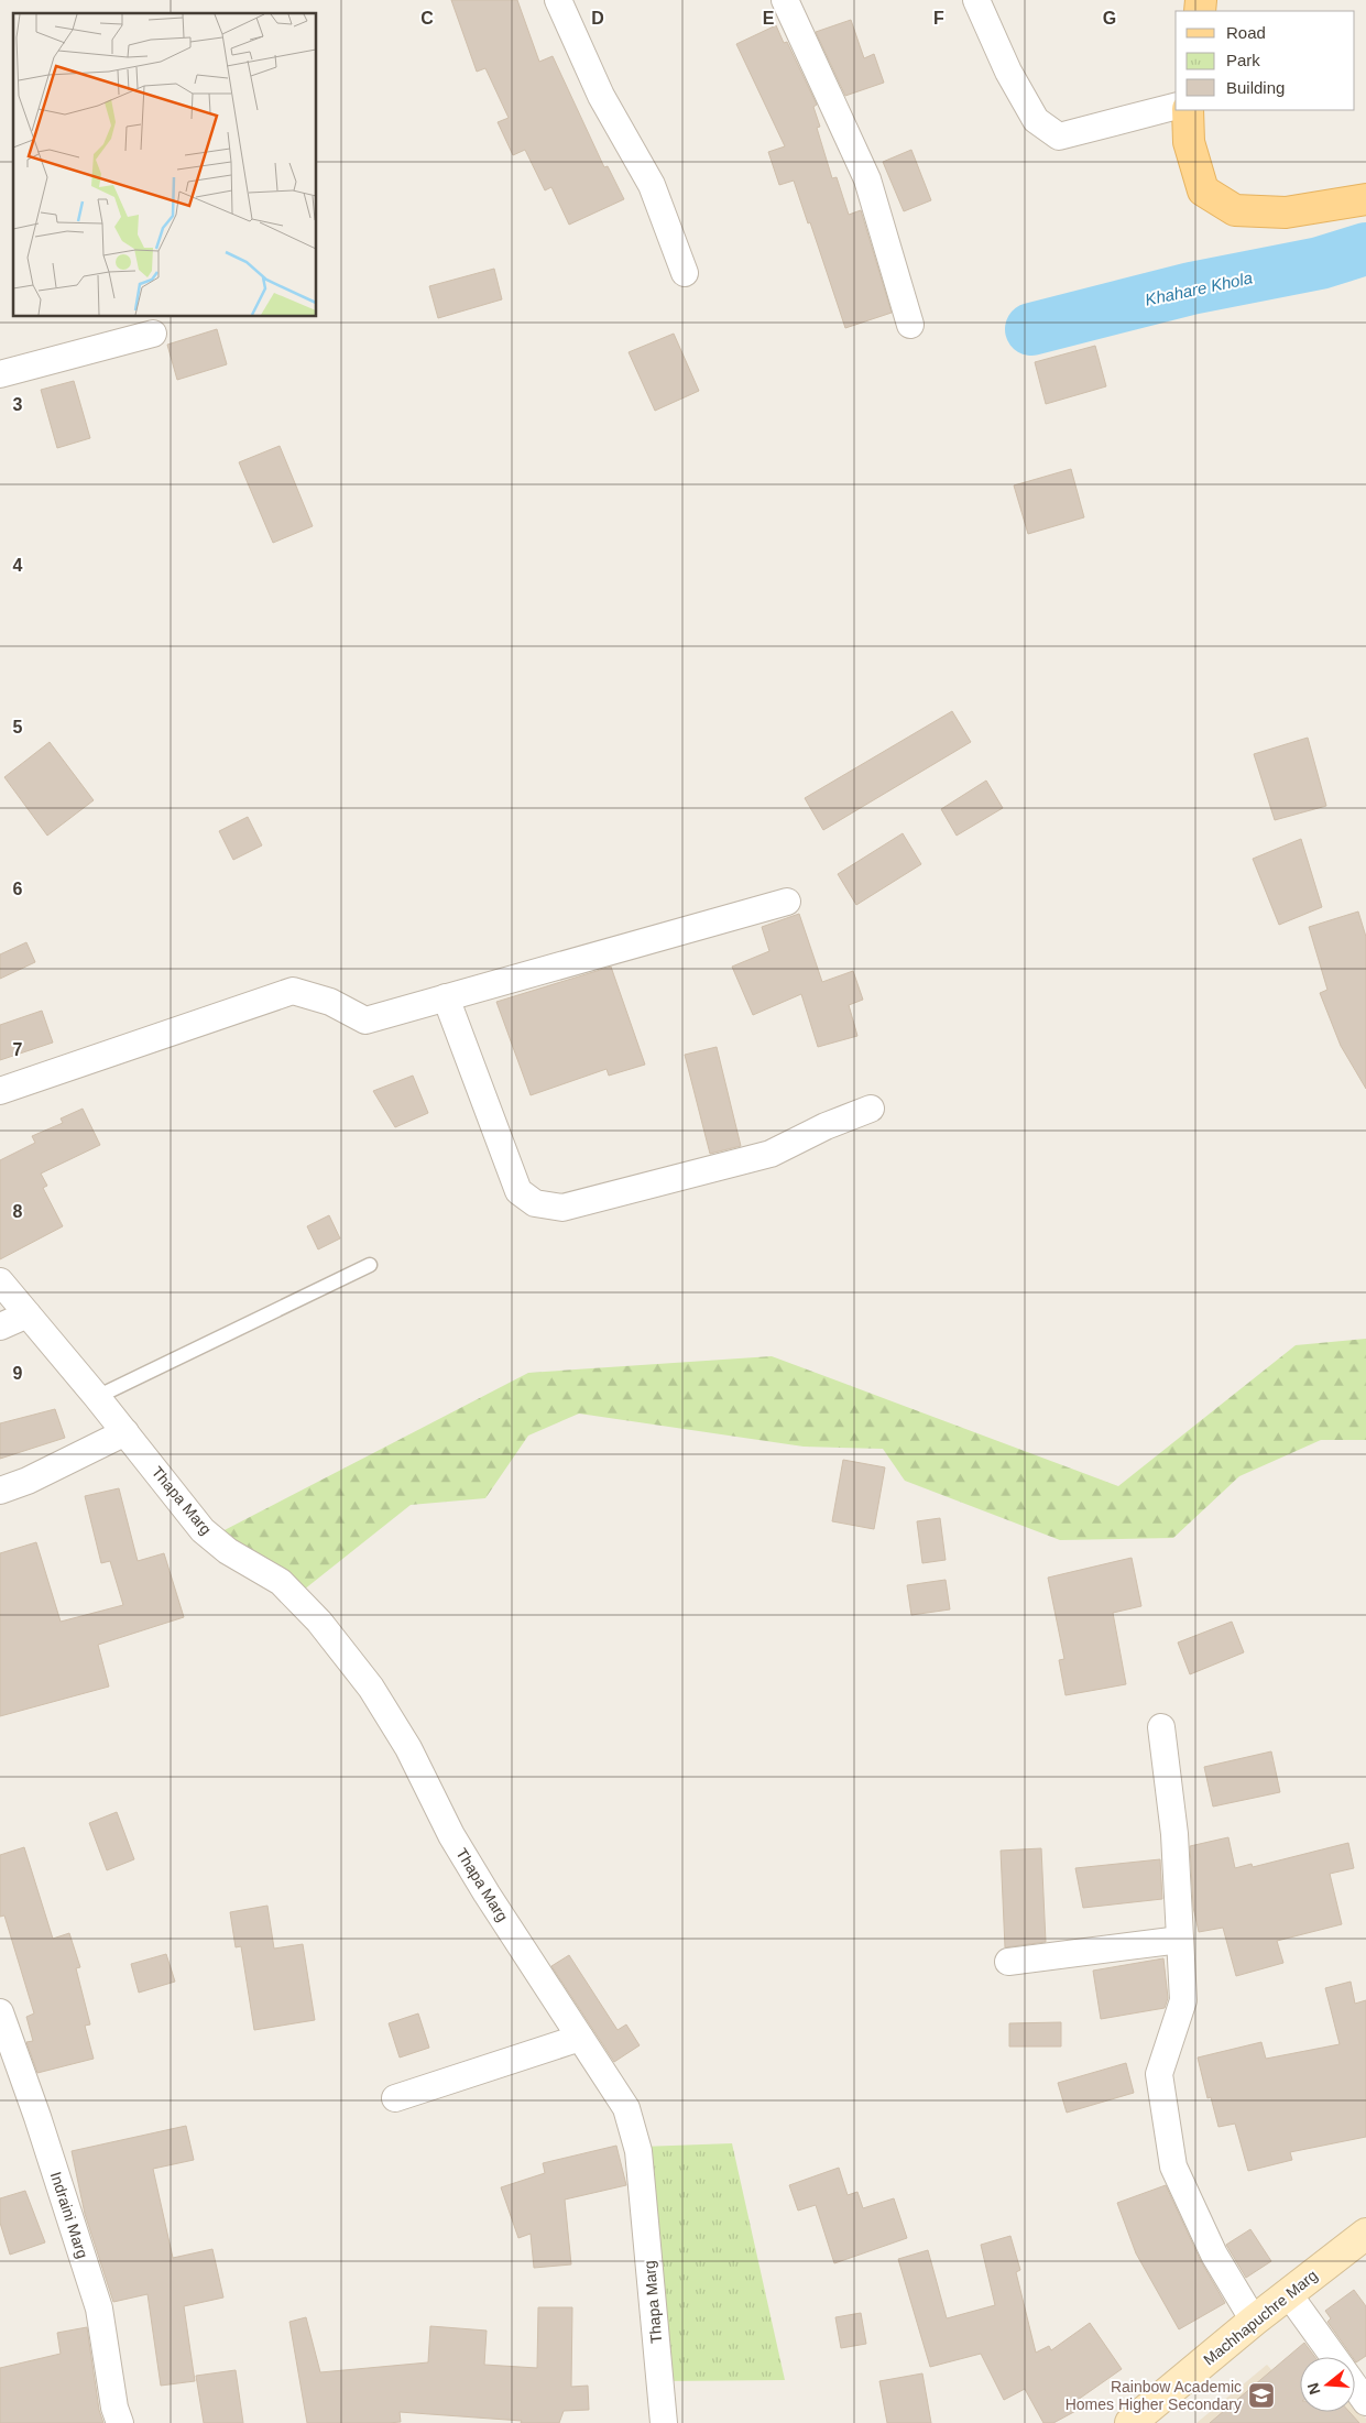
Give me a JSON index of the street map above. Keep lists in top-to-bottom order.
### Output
{
  "streets": {
    "main road": ["Machhapuchre Marg"],
    "street": ["Thapa Marg", "Indraini Marg"]
  },
  "water": ["Khahare Khola"],
  "places": {
    "school or university": ["Rainbow Academic Homes Higher Secondary"]
  },
  "legend": ["Road", "Park", "Building"],
  "north": "left",
  "grid": {
    "columns": [
      "C",
      "D",
      "E",
      "F",
      "G"
    ],
    "rows": [
      "3",
      "4",
      "5",
      "6",
      "7",
      "8",
      "9"
    ]
  }
}
